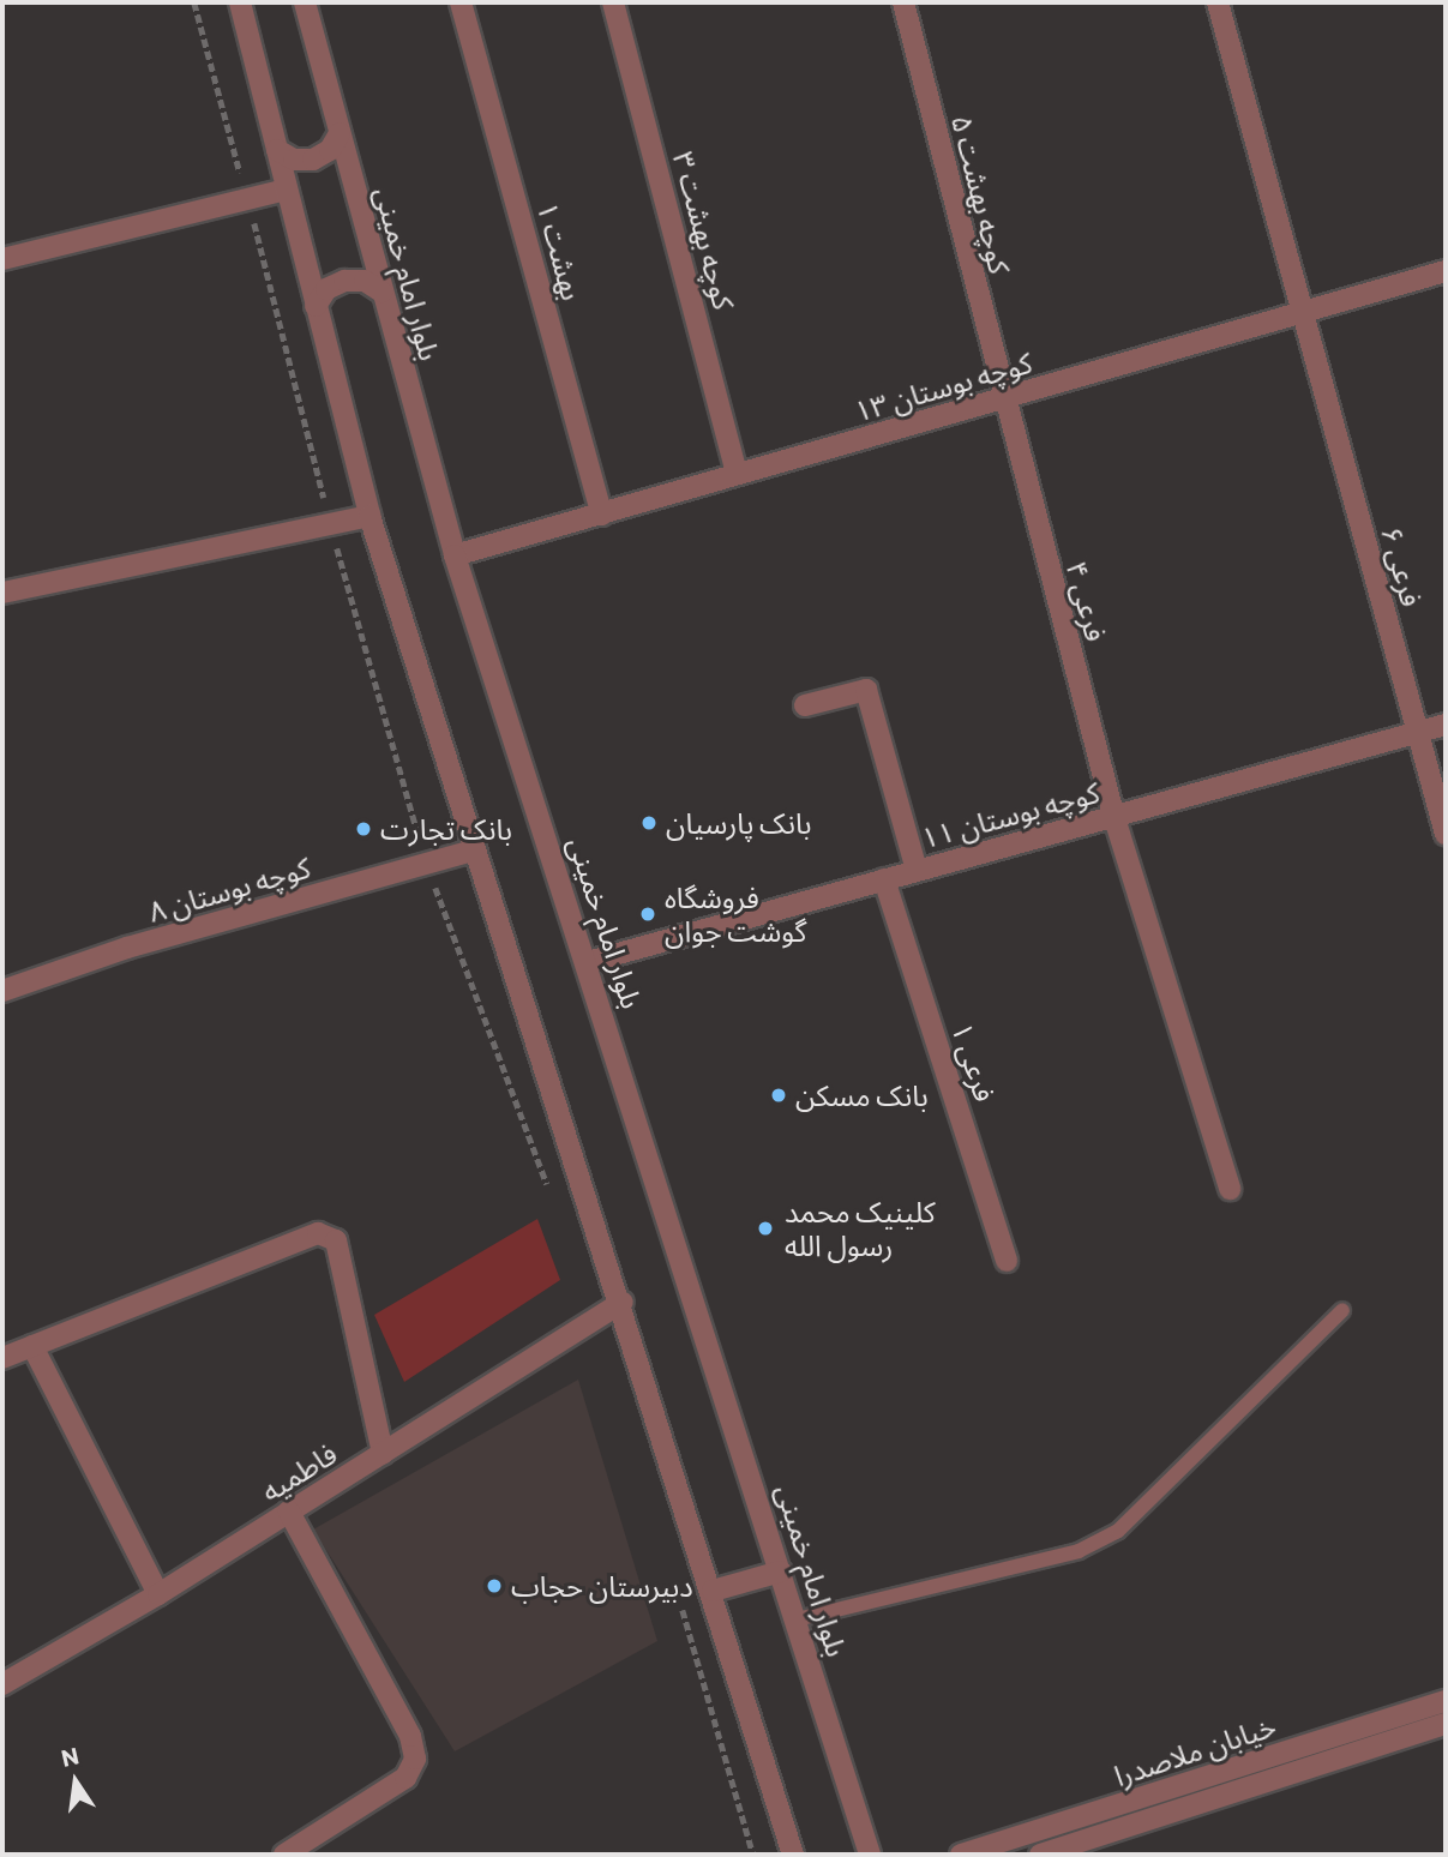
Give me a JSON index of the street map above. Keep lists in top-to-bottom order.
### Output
{
  "streets": {
    "street": [
      "کوچه بهشت ۵",
      "کوچه بهشت ۳",
      "بهشت ۱",
      "بلوار امام خمینی",
      "کوچه بوستان ۱۳",
      "فرعی ۶",
      "فرعی ۴",
      "کوچه بوستان ۱۱",
      "کوچه بوستان ۸",
      "فرعی ۱",
      "فاطمیه",
      "خیابان ملاصدرا"
    ]
  },
  "crossings": [
    ["کوچه بهشت ۵", "کوچه بوستان ۱۳"],
    ["کوچه بهشت ۵", "فرعی ۴"],
    ["کوچه بهشت ۳", "کوچه بوستان ۱۳"],
    ["بهشت ۱", "کوچه بوستان ۱۳"],
    ["بلوار امام خمینی", "کوچه بوستان ۱۳"],
    ["بلوار امام خمینی", "کوچه بوستان ۱۱"],
    ["کوچه بوستان ۱۳", "فرعی ۶"],
    ["کوچه بوستان ۱۳", "فرعی ۴"],
    ["فرعی ۶", "کوچه بوستان ۱۱"],
    ["فرعی ۴", "کوچه بوستان ۱۱"],
    ["کوچه بوستان ۱۱", "فرعی ۱"]
  ],
  "places": [
    "بانک پارسیان",
    "بانک تجارت",
    "فروشگاه گوشت جوان",
    "بانک مسکن",
    "کلینیک محمد رسول الله",
    "دبیرستان حجاب"
  ],
  "north": "top"
}
